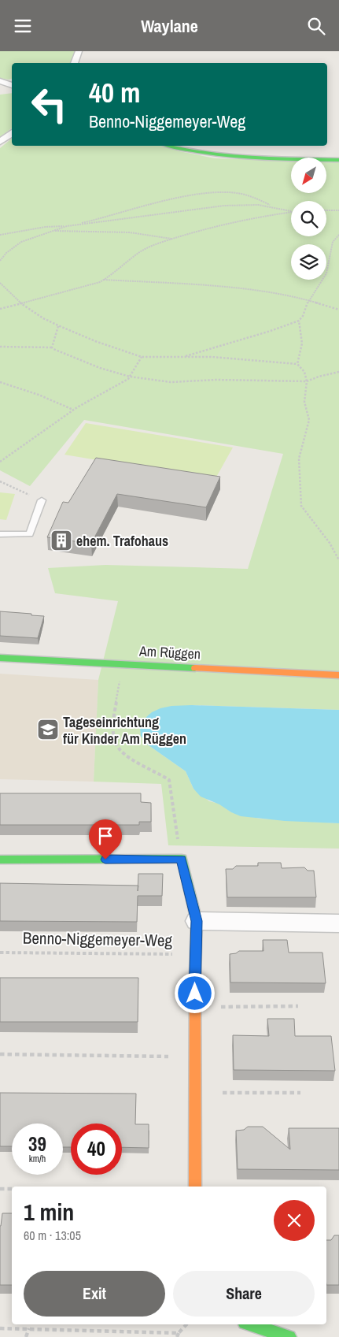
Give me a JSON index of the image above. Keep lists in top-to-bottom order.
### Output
{
  "streets": {
    "street": ["Am Rüggen"],
    "path": ["Benno-Niggemeyer-Weg"]
  },
  "places": {
    "building": ["ehem. Trafohaus"],
    "school or university": ["Tageseinrichtung für Kinder Am Rüggen"]
  },
  "north": "bottom left",
  "page": {
    "header": "Waylane",
    "turn": ["40 m", "Benno-Niggemeyer-Weg"],
    "speed": "39 km/h",
    "limit": "40",
    "heading": ["1 min", "60 m · 13:05"],
    "buttons": ["Exit", "Share"]
  }
}
